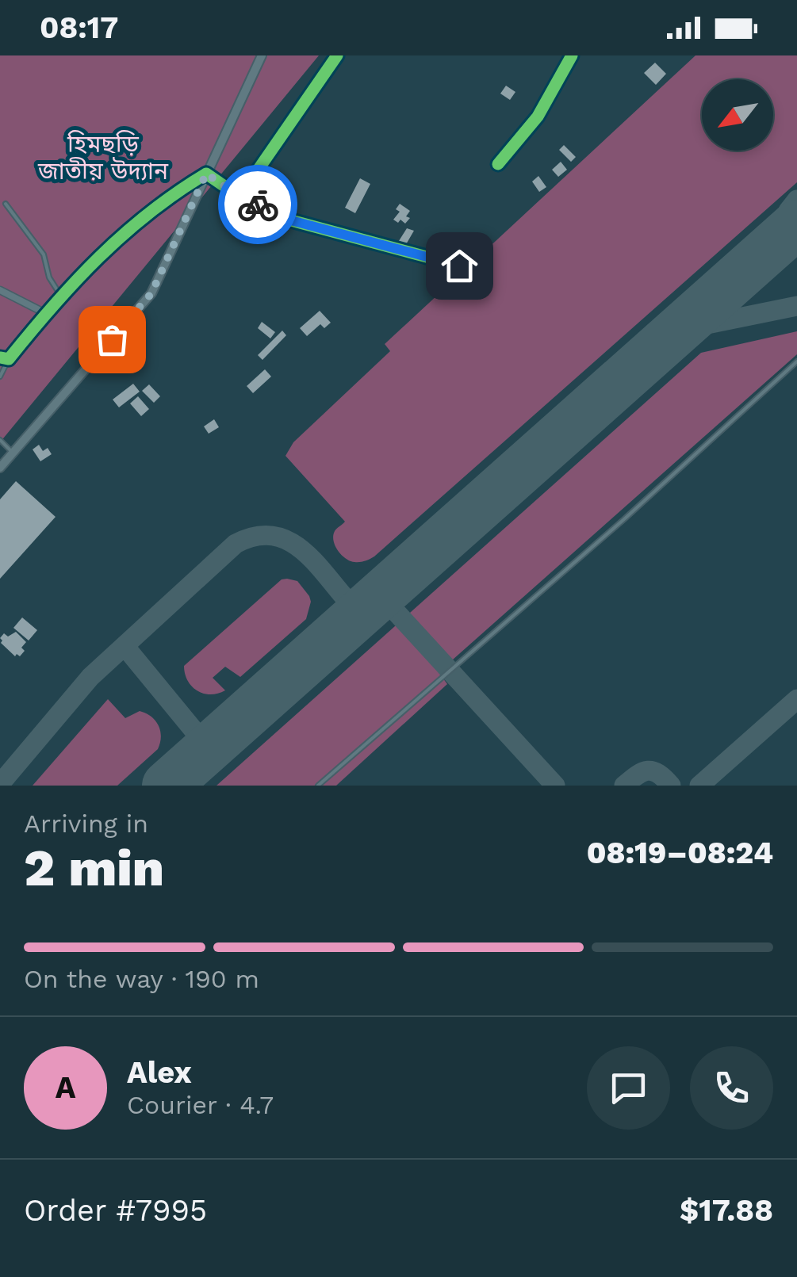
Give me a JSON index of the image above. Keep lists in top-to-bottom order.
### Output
{
  "parks": ["হিমছড়ি জাতীয় উদ্যান"],
  "north": "bottom left",
  "page": {
    "status": "08:17",
    "heading": ["2 min", "Arriving in", "08:19–08:24"],
    "panel": [
      "Alex",
      "Courier · 4.7",
      "Order #7995",
      "$17.88"
    ],
    "bar": "On the way · 190 m",
    "round": "A"
  }
}
